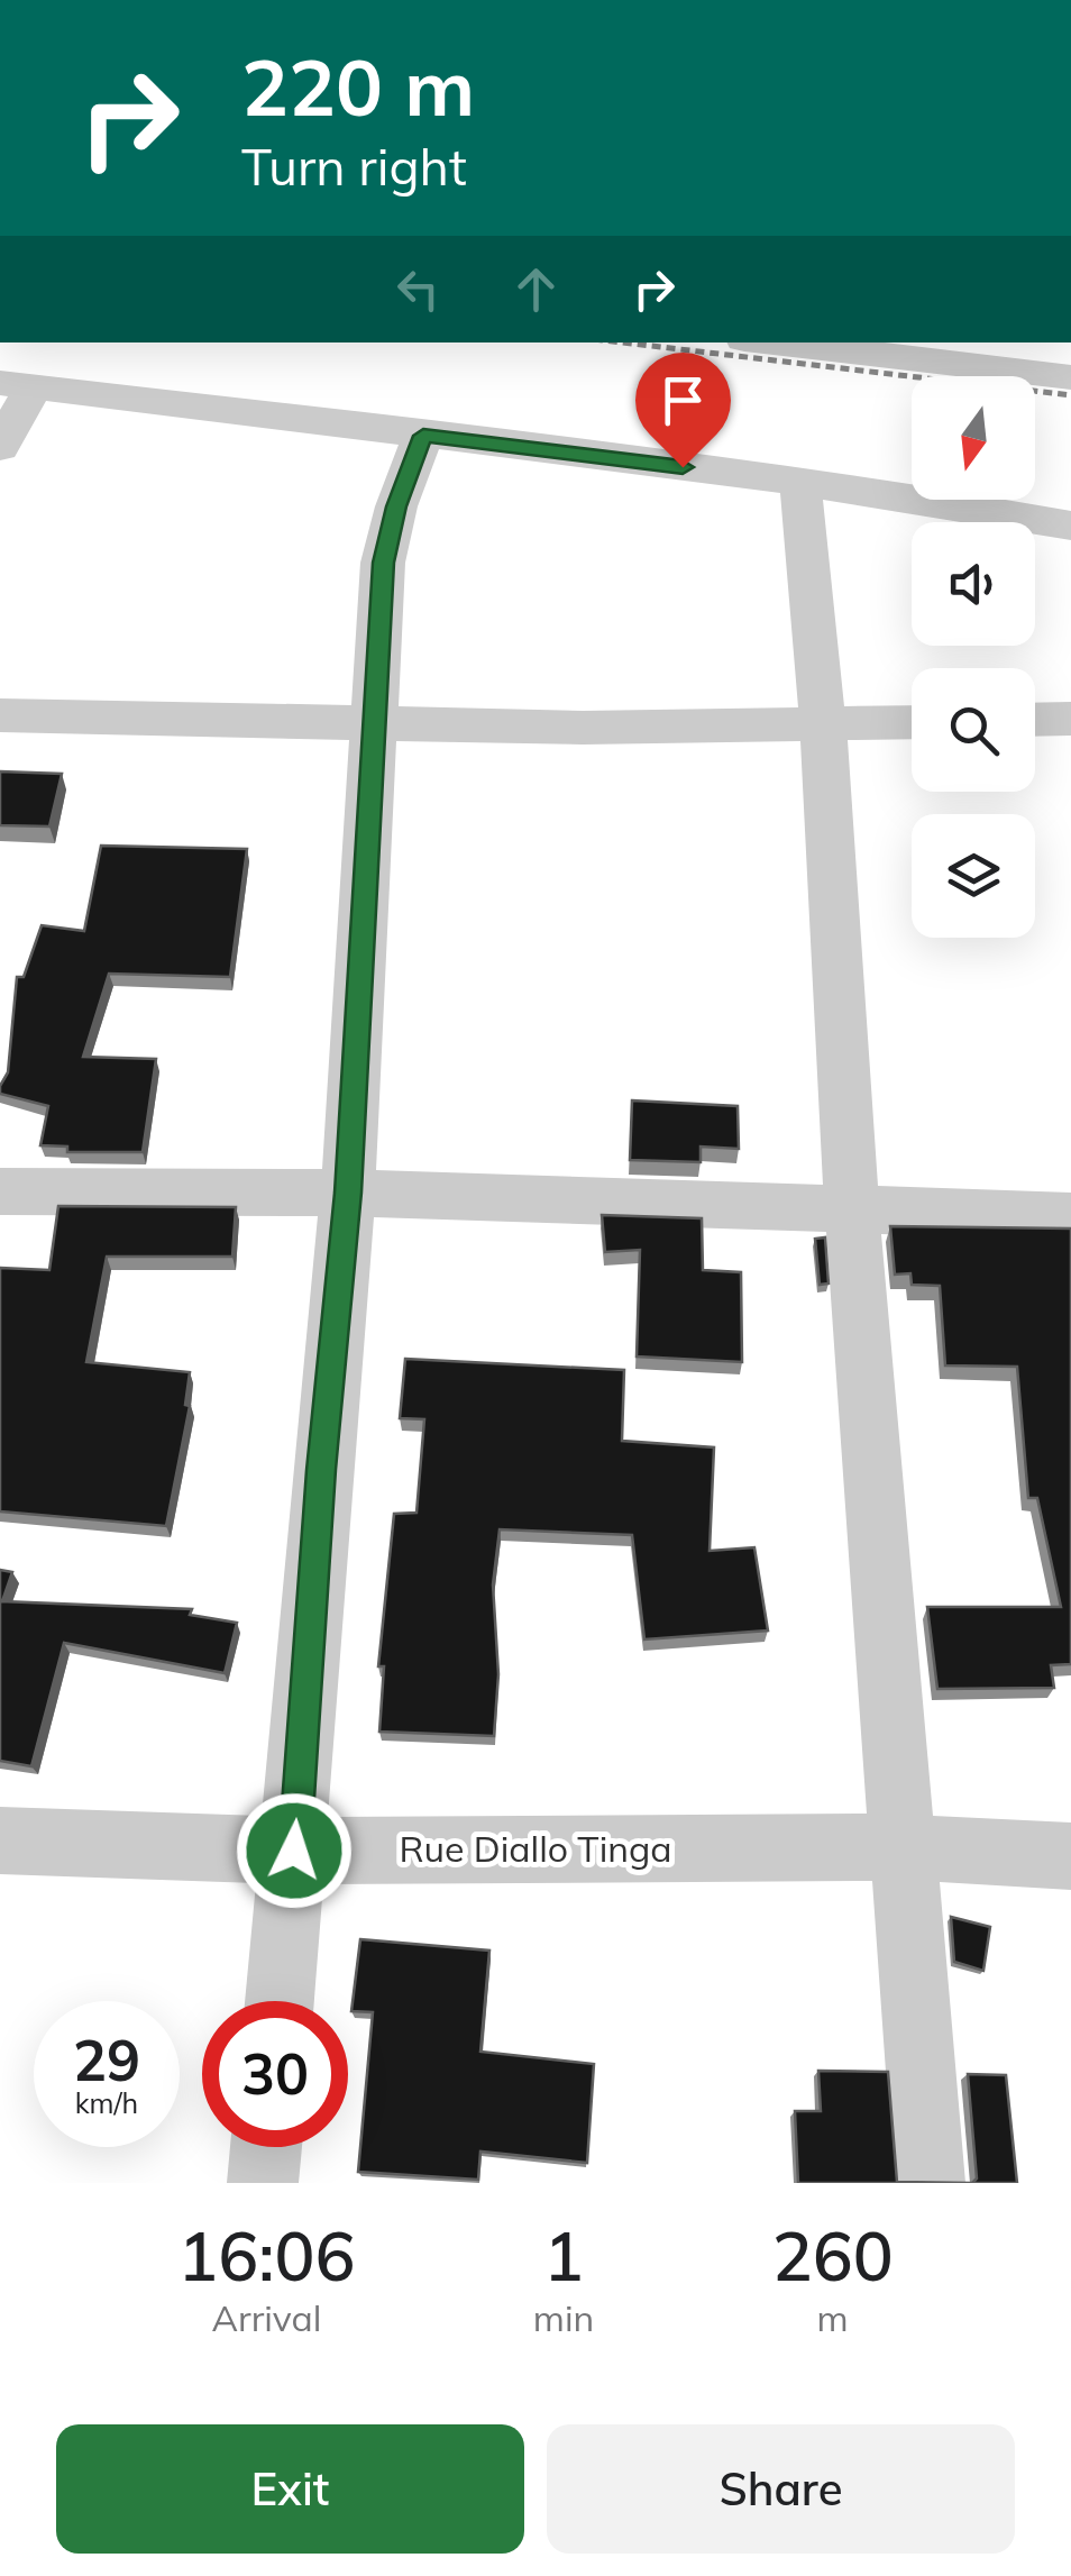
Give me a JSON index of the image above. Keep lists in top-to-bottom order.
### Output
{
  "streets": {
    "street": ["Rue Diallo Tinga"]
  },
  "north": "bottom",
  "page": {
    "turn": ["220 m", "Turn right"],
    "speed": "29 km/h",
    "limit": "30",
    "eta": [
      "16:06",
      "Arrival",
      "1",
      "min",
      "260",
      "m"
    ],
    "buttons": ["Exit", "Share"]
  }
}
